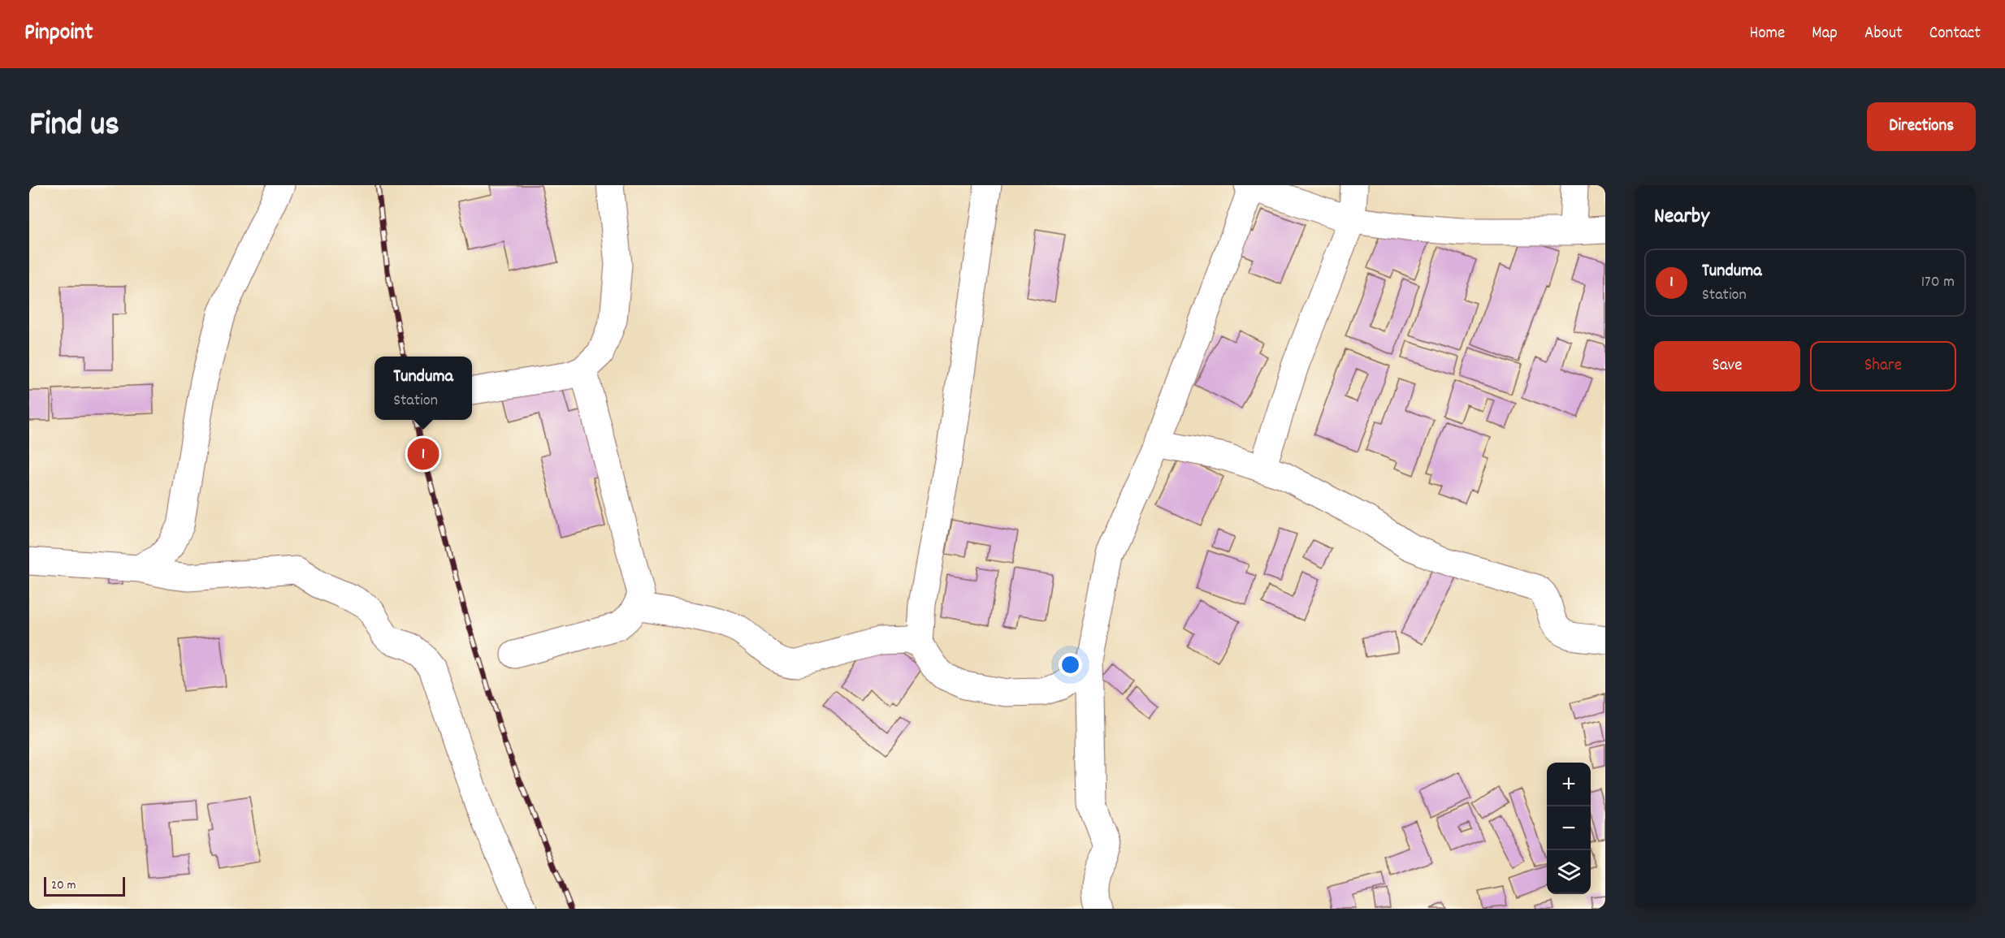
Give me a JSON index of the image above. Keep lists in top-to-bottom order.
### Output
{
  "scale_bar": "20 m",
  "page": {
    "header": "Pinpoint",
    "nav": [
      "Home",
      "Map",
      "About",
      "Contact"
    ],
    "title": "Find us",
    "buttons": [
      "Directions",
      ["Save", "Share"]
    ],
    "heading": "Nearby",
    "list": [
      {
        "mark": "1",
        "name": "Tunduma",
        "note": "Station",
        "value": "170 m"
      }
    ],
    "popup": ["Tunduma", "Station"],
    "pins": "1",
    "map_buttons": ["+", "−"],
    "scale": "20 m"
  }
}
